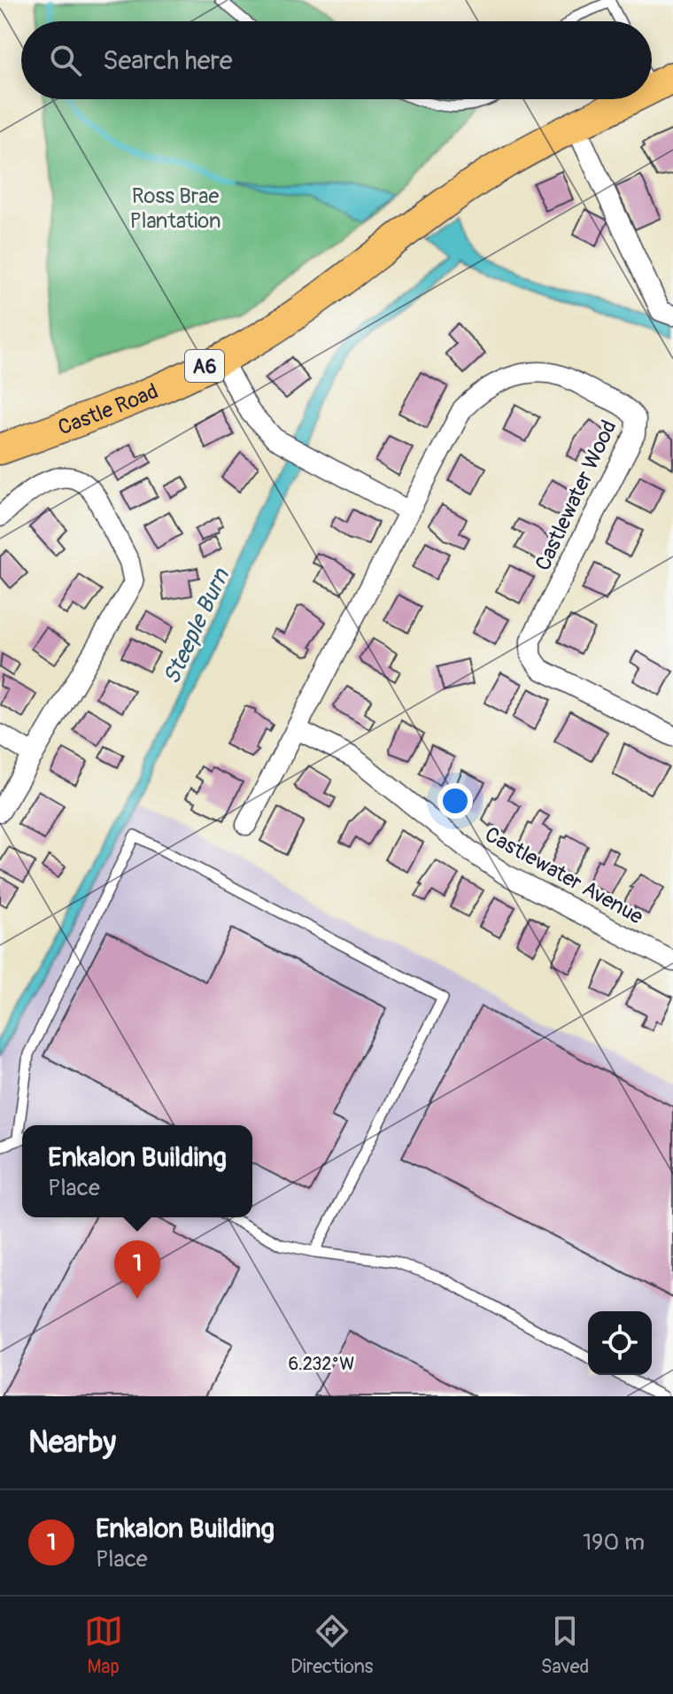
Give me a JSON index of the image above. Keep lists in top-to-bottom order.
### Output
{
  "streets": {
    "main road": ["A6", "Castle Road"],
    "street": ["Castlewater Wood", "Castlewater Avenue"]
  },
  "crossings": [
    ["A6", "Castle Road"],
    ["Castlewater Wood", "Castlewater Avenue"]
  ],
  "water": ["Steeple Burn"],
  "parks": ["Ross Brae Plantation"],
  "page": {
    "search": "Search here",
    "popup": ["Enkalon Building", "Place"],
    "pins": "1",
    "heading": "Nearby",
    "list": [
      {
        "mark": "1",
        "name": "Enkalon Building",
        "note": "Place",
        "value": "190 m"
      }
    ],
    "nav": ["Map", "Directions", "Saved"]
  },
  "coordinates": ["6.232°W"]
}
